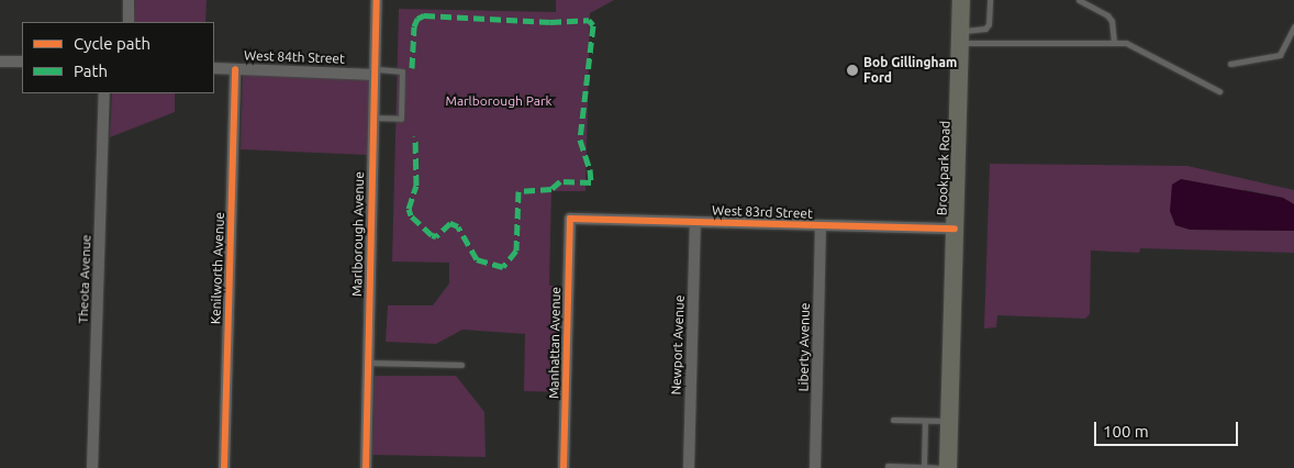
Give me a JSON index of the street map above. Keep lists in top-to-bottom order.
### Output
{
  "streets": {
    "main road": ["Brookpark Road"],
    "street": [
      "West 84th Street",
      "West 83rd Street",
      "Marlborough Avenue",
      "Kenilworth Avenue",
      "Theota Avenue",
      "Manhattan Avenue",
      "Newport Avenue",
      "Liberty Avenue"
    ]
  },
  "crossings": [
    ["West 84th Street", "Marlborough Avenue"],
    ["West 84th Street", "Kenilworth Avenue"],
    ["Brookpark Road", "West 83rd Street"],
    ["West 83rd Street", "Manhattan Avenue"],
    ["West 83rd Street", "Newport Avenue"],
    ["West 83rd Street", "Liberty Avenue"]
  ],
  "parks": ["Marlborough Park"],
  "places": ["Bob Gillingham Ford"],
  "legend": ["Cycle path", "Path"],
  "scale_bar": "100 m"
}
